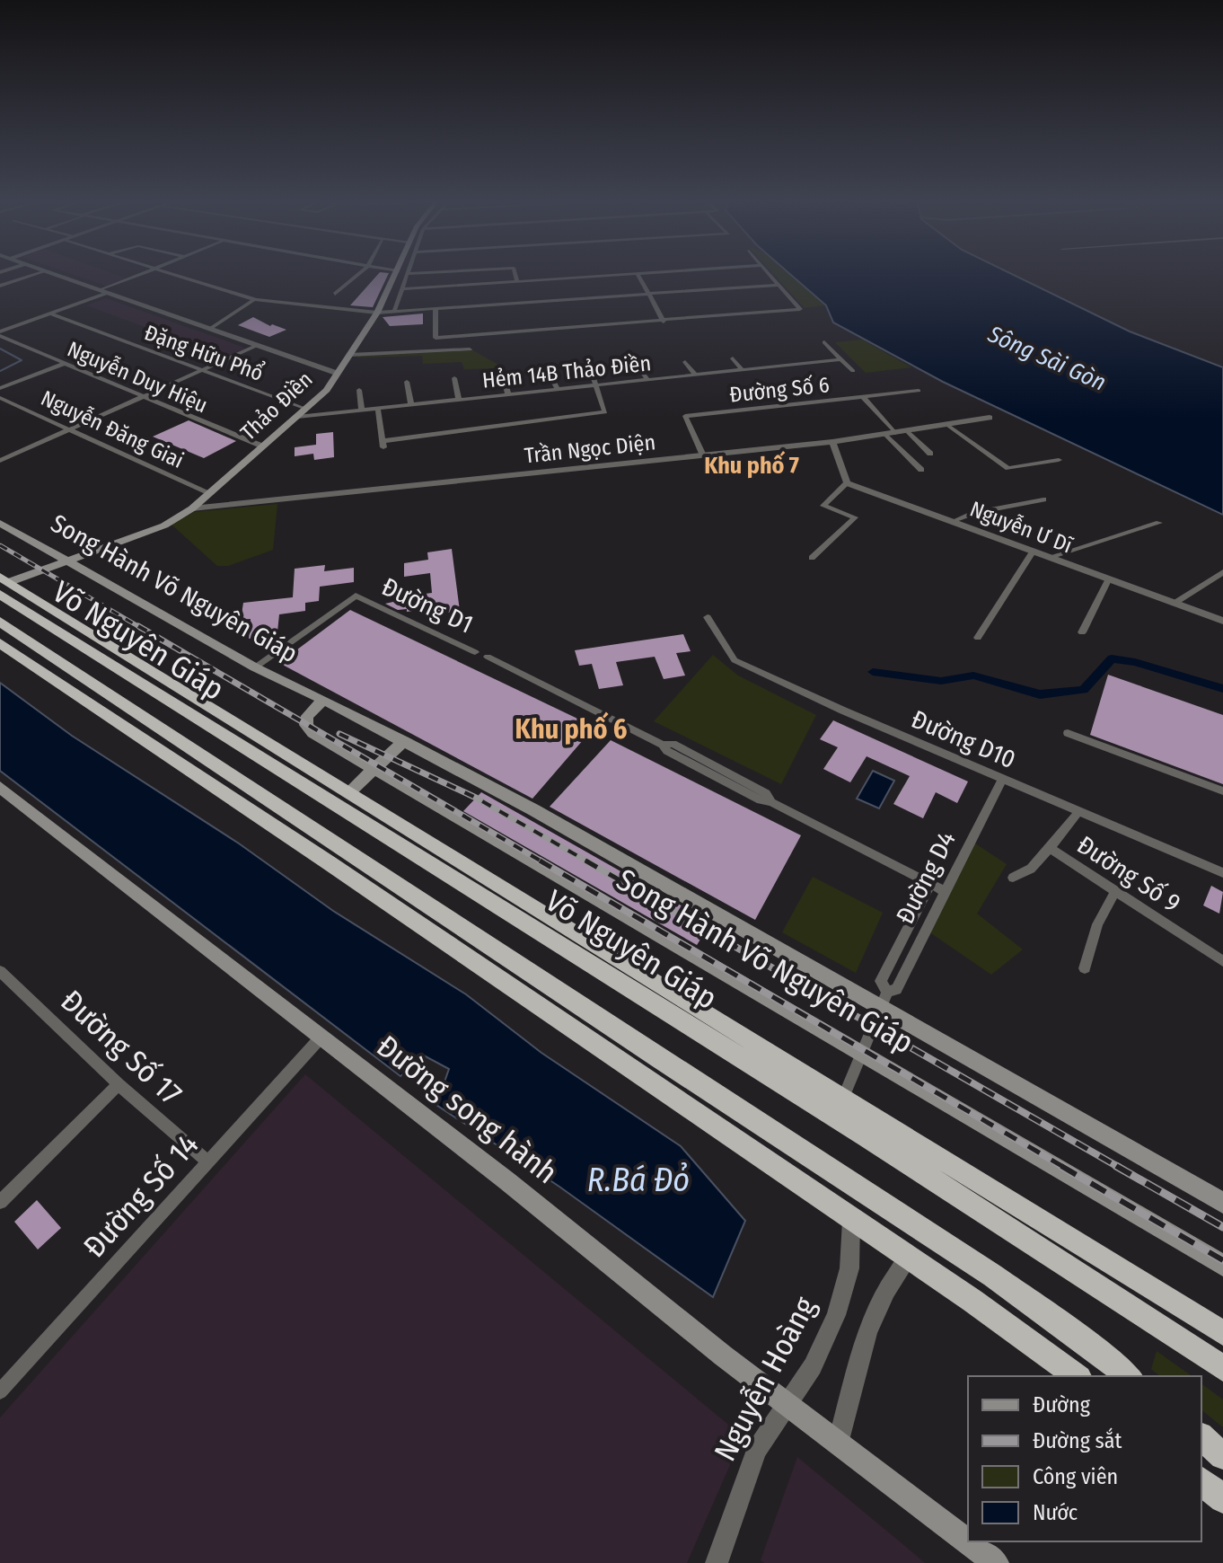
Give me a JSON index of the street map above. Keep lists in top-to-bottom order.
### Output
{
  "streets": {
    "highway": ["Võ Nguyên Giáp"],
    "main road": ["Thảo Điền", "Song Hành Võ Nguyên Giáp", "Đường song hành"],
    "street": [
      "Đặng Hữu Phổ",
      "Hẻm 14B Thảo Điền",
      "Nguyễn Duy Hiệu",
      "Đường Số 6",
      "Nguyễn Đăng Giai",
      "Trần Ngọc Diện",
      "Nguyễn Ư Dĩ",
      "Đường D1",
      "Đường D10",
      "Đường Số 9",
      "Đường D4",
      "Đường Số 17",
      "Đường Số 14",
      "Nguyễn Hoàng"
    ]
  },
  "crossings": [
    ["Đặng Hữu Phổ", "Thảo Điền"],
    ["Hẻm 14B Thảo Điền", "Thảo Điền"],
    ["Nguyễn Duy Hiệu", "Thảo Điền"],
    ["Đường Số 6", "Trần Ngọc Diện"],
    ["Thảo Điền", "Nguyễn Đăng Giai"],
    ["Thảo Điền", "Trần Ngọc Diện"],
    ["Thảo Điền", "Song Hành Võ Nguyên Giáp"],
    ["Thảo Điền", "Võ Nguyên Giáp"],
    ["Song Hành Võ Nguyên Giáp", "Đường D1"],
    ["Song Hành Võ Nguyên Giáp", "Đường D4"],
    ["Đường D1", "Đường D4"],
    ["Võ Nguyên Giáp", "Đường D4"],
    ["Đường D10", "Đường Số 9"],
    ["Đường D10", "Đường D4"],
    ["Đường Số 17", "Đường Số 14"],
    ["Đường song hành", "Đường Số 14"],
    ["Đường song hành", "Nguyễn Hoàng"]
  ],
  "districts": ["Khu phố 7", "Khu phố 6"],
  "water": ["Sông Sài Gòn", "R.Bá Đỏ"],
  "legend": [
    "Đường",
    "Đường sắt",
    "Công viên",
    "Nước"
  ]
}
